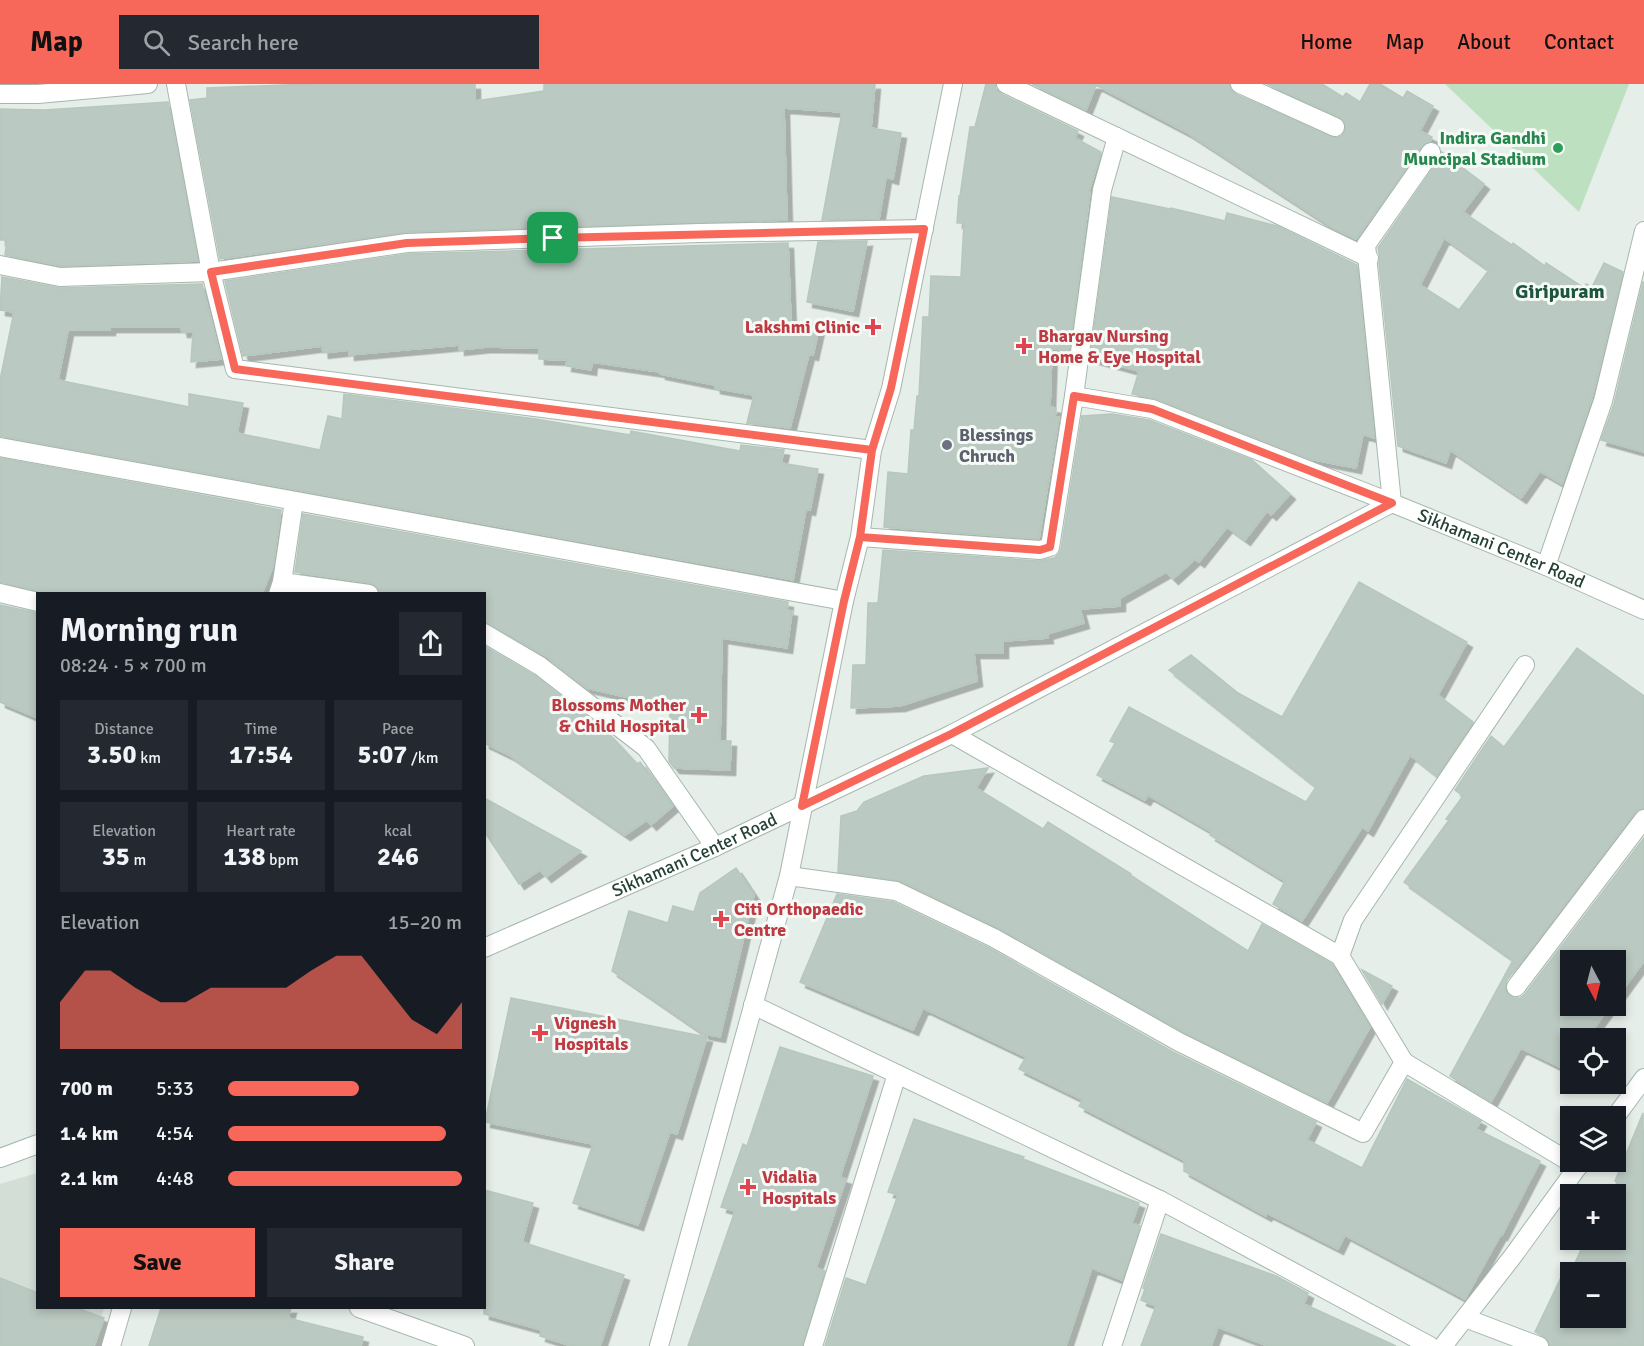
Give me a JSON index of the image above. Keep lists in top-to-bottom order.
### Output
{
  "streets": {
    "street": ["Sikhamani Center Road"]
  },
  "districts": ["Giripuram"],
  "places": {
    "other": ["Indira Gandhi Muncipal Stadium", "Blessings Chruch"],
    "health": [
      "Lakshmi Clinic",
      "Bhargav Nursing Home & Eye Hospital",
      "Blossoms Mother & Child Hospital",
      "Citi Orthopaedic Centre",
      "Vignesh Hospitals",
      "Vidalia Hospitals"
    ]
  },
  "north": "bottom",
  "page": {
    "header": "Map",
    "search": "Search here",
    "nav": [
      "Home",
      "Map",
      "About",
      "Contact"
    ],
    "heading": ["Morning run", "08:24 · 5 × 700 m"],
    "stats": [
      ["Distance", "3.50 km"],
      ["Time", "17:54"],
      ["Pace", "5:07 /km"],
      ["Elevation", "35 m"],
      ["Heart rate", "138 bpm"],
      ["kcal", "246"]
    ],
    "chart": ["Elevation", "15–20 m"],
    "map_buttons": ["+", "−"],
    "list": [
      {
        "name": "700 m",
        "note": "5:33"
      },
      {
        "name": "1.4 km",
        "note": "4:54"
      },
      {
        "name": "2.1 km",
        "note": "4:48"
      }
    ],
    "buttons": ["Save", "Share"]
  }
}
